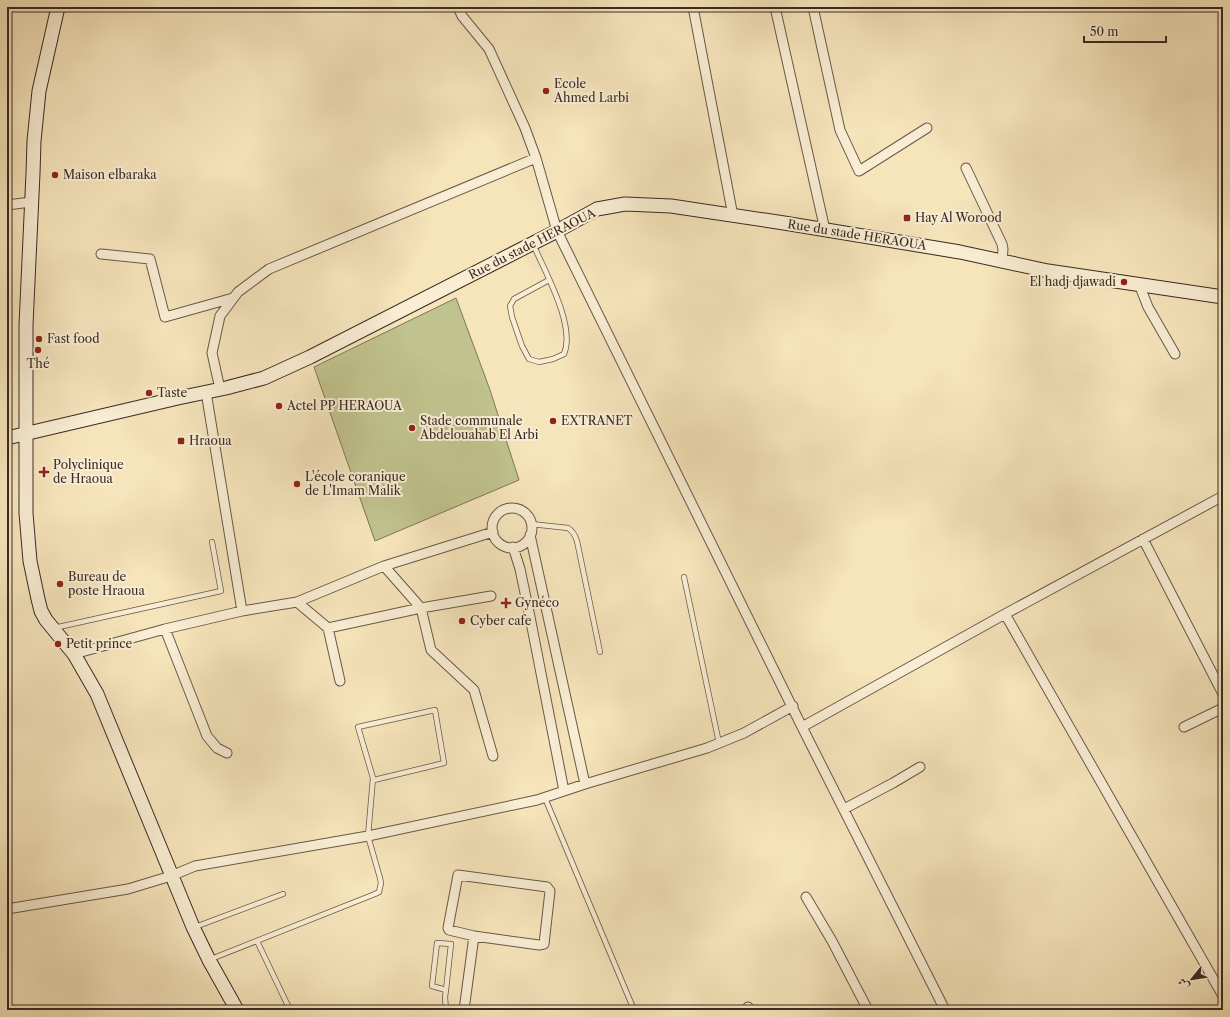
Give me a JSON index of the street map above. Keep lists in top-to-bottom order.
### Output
{
  "streets": {
    "street": ["Rue du stade HERAOUA"]
  },
  "places": {
    "other": [
      "Ecole Ahmed Larbi",
      "Maison elbaraka",
      "El hadj djawadi",
      "Fast food",
      "Thé",
      "Taste",
      "Actel PP HERAOUA",
      "EXTRANET",
      "Stade communale Abdelouahab El Arbi",
      "L'école coranique de L'Imam Malik",
      "Bureau de poste Hraoua",
      "Cyber cafe",
      "Petit prince"
    ],
    "transit": ["Hay Al Worood", "Hraoua"],
    "health": ["Polyclinique de Hraoua", "Gynéco"]
  },
  "scale_bar": "50 m",
  "north": "bottom left"
}
